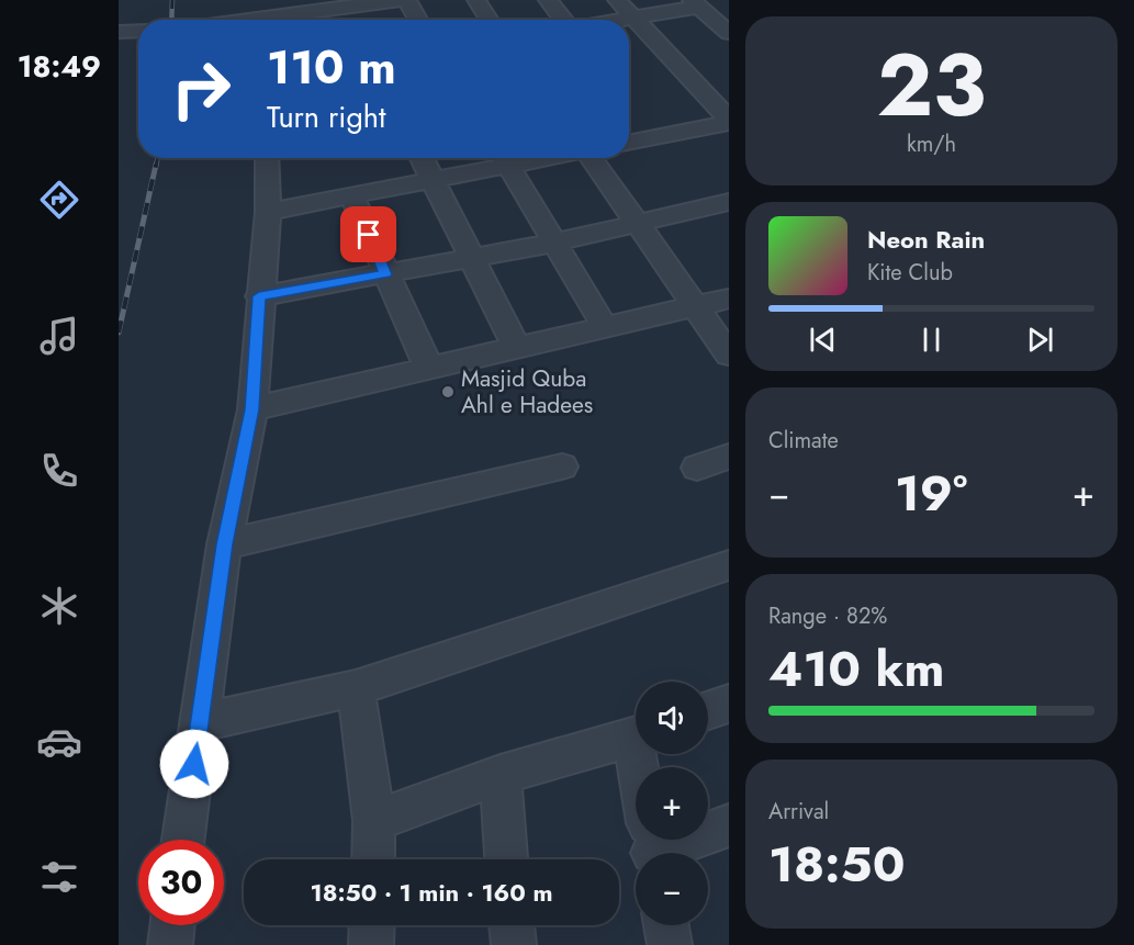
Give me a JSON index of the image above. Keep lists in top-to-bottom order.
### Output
{
  "places": ["Masjid Quba Ahl e Hadees"],
  "page": {
    "tabs": "18:49",
    "tile": [
      ["23", "km/h"],
      "Climate",
      ["Range · 82%", "410 km"],
      ["Arrival", "18:50"]
    ],
    "turn": ["110 m", "Turn right"],
    "song": ["Neon Rain", "Kite Club"],
    "heat": ["−", "19°", "+"],
    "map_buttons": ["+", "−"],
    "limit": "30",
    "trip": "18:50 · 1 min · 160 m"
  }
}
